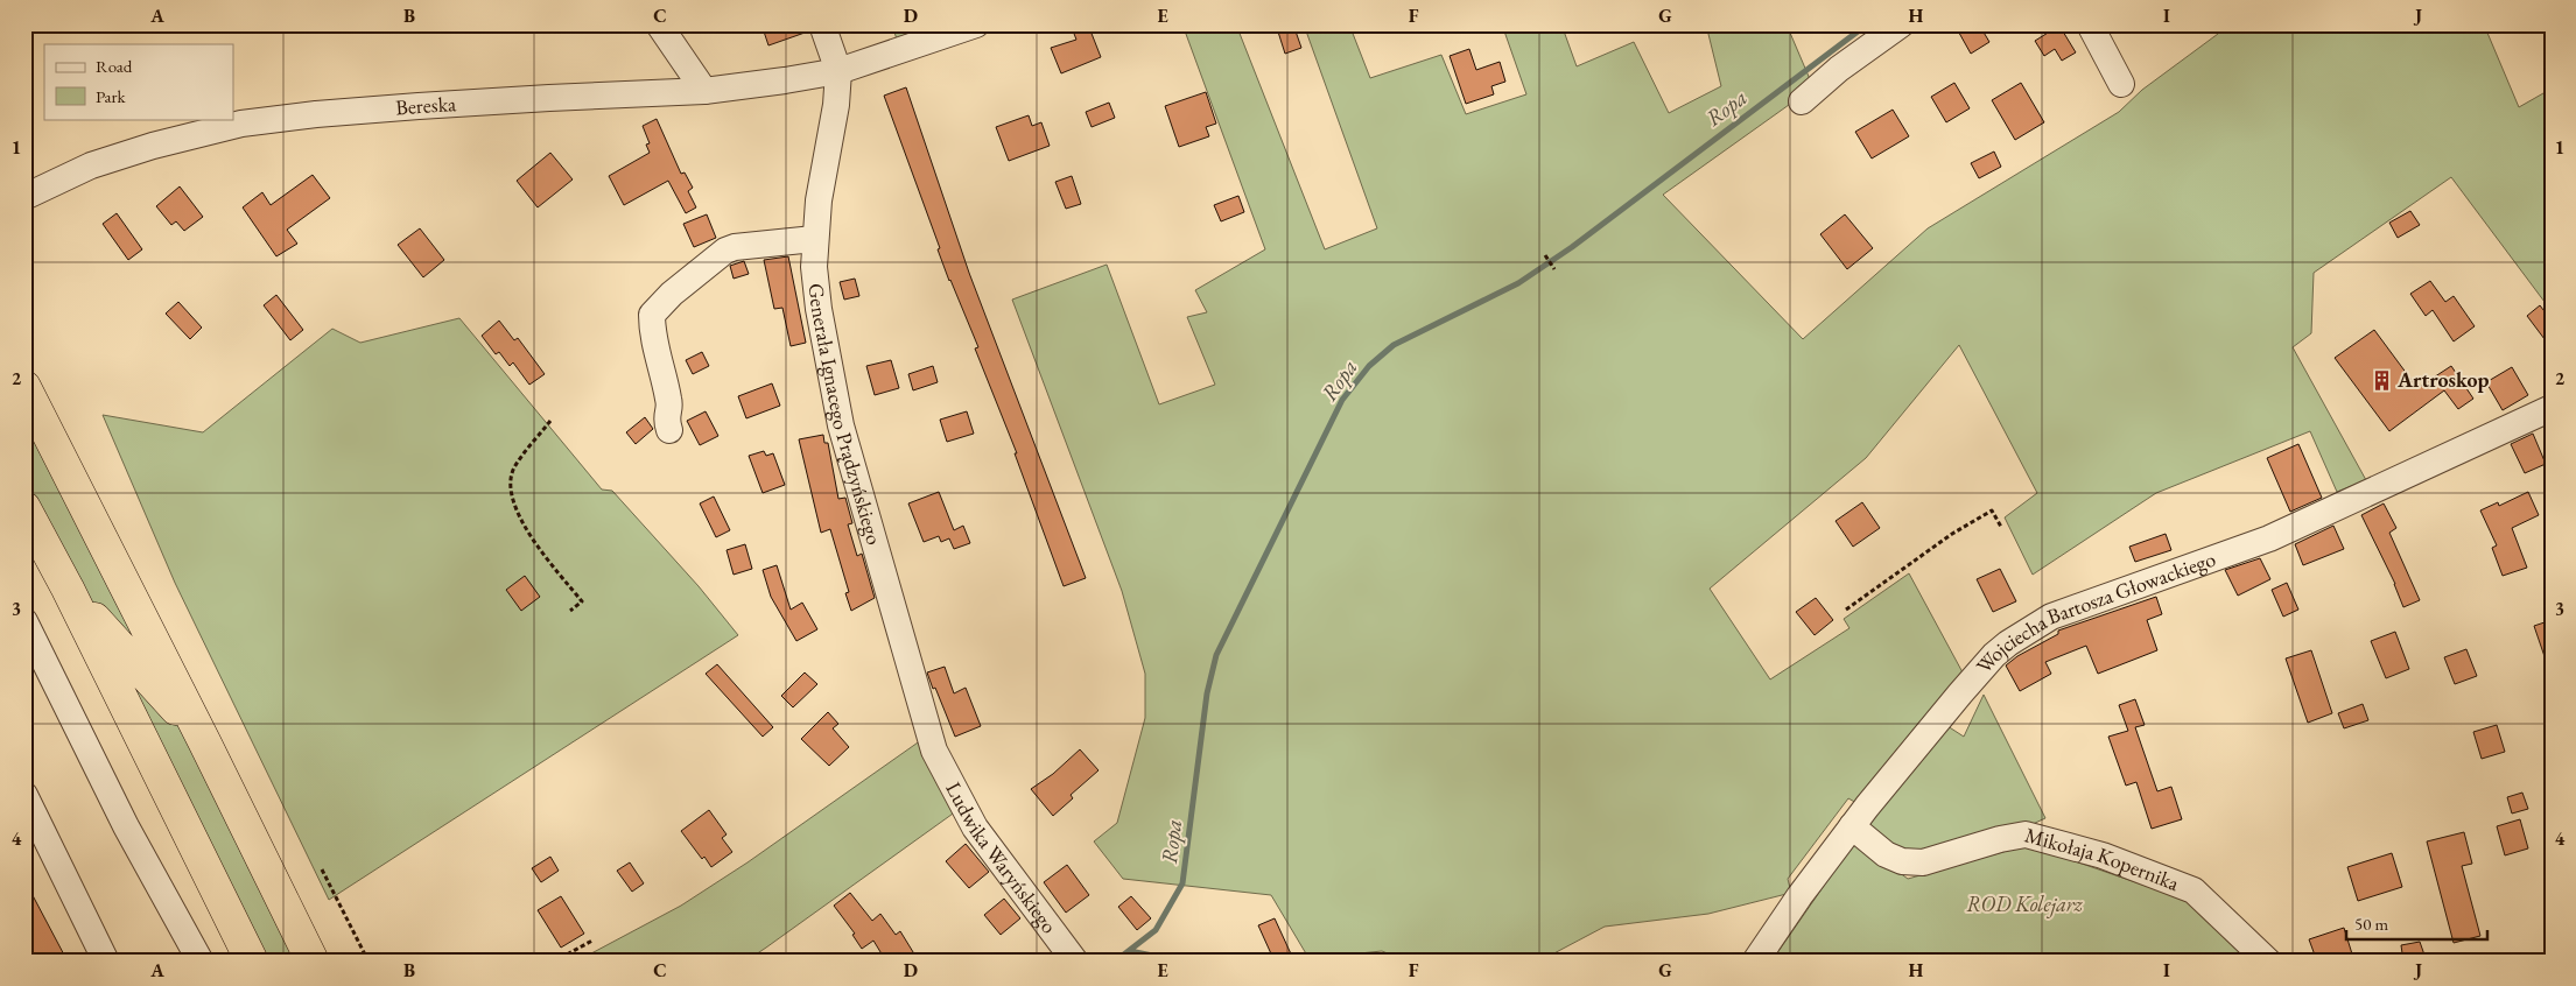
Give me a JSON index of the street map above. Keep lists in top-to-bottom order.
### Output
{
  "streets": {
    "street": [
      "Bereska",
      "Generała Ignacego Prądzyńskiego",
      "Wojciecha Bartosza Głowackiego",
      "Ludwika Waryńskiego",
      "Mikołaja Kopernika"
    ]
  },
  "crossings": [
    ["Bereska", "Generała Ignacego Prądzyńskiego"],
    ["Generała Ignacego Prądzyńskiego", "Ludwika Waryńskiego"],
    ["Wojciecha Bartosza Głowackiego", "Mikołaja Kopernika"]
  ],
  "water": ["Ropa"],
  "parks": ["ROD Kolejarz"],
  "places": {
    "building": ["Artroskop"]
  },
  "legend": ["Road", "Park"],
  "scale_bar": "50 m",
  "grid": {
    "columns": [
      "A",
      "B",
      "C",
      "D",
      "E",
      "F",
      "G",
      "H",
      "I",
      "J"
    ],
    "rows": [
      "1",
      "2",
      "3",
      "4"
    ]
  }
}
